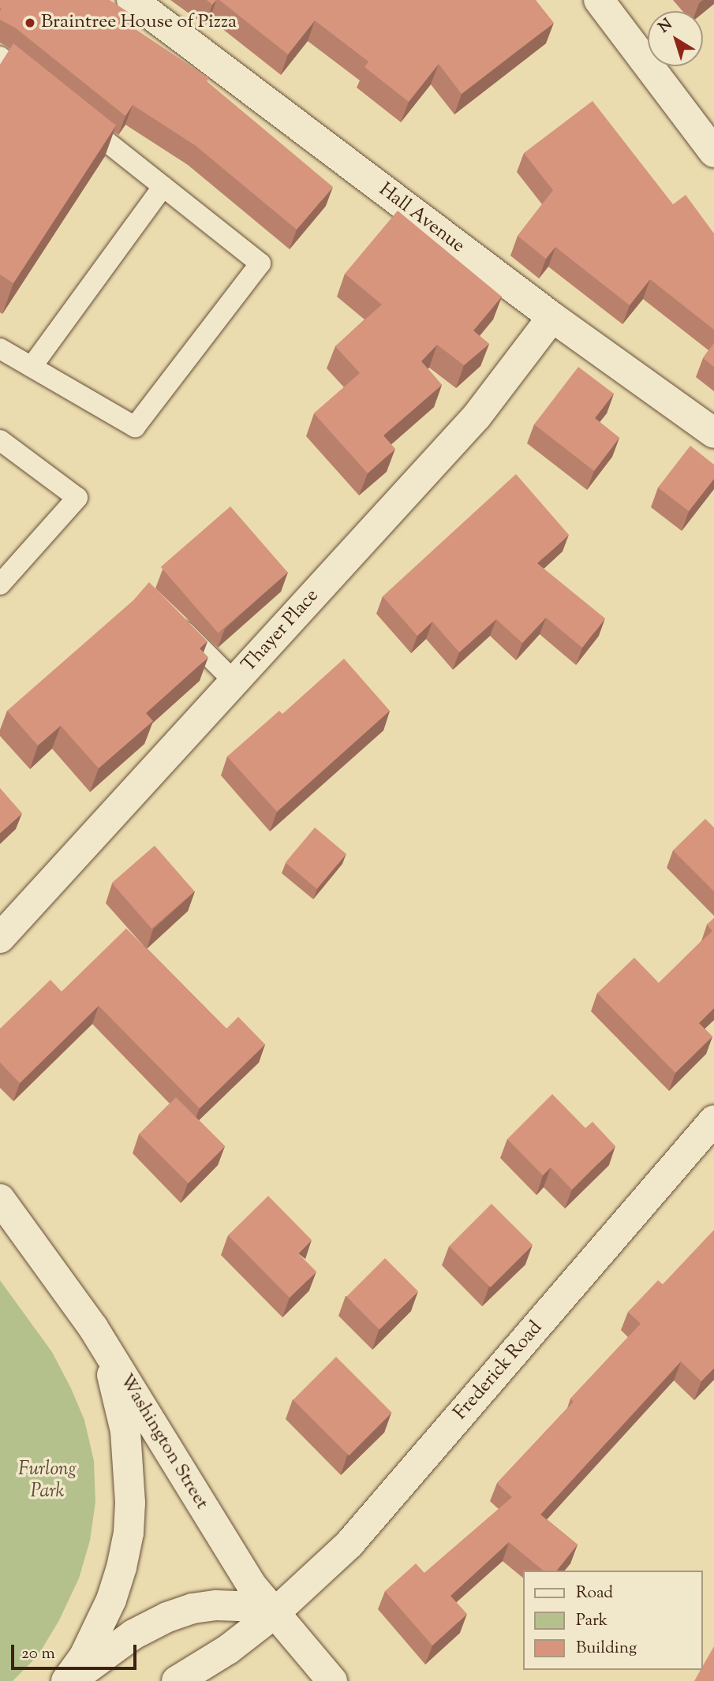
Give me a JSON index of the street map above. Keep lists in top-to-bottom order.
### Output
{
  "streets": {
    "street": [
      "Hall Avenue",
      "Thayer Place",
      "Frederick Road",
      "Washington Street"
    ]
  },
  "crossings": [
    ["Hall Avenue", "Thayer Place"],
    ["Frederick Road", "Washington Street"]
  ],
  "parks": ["Furlong Park"],
  "places": ["Braintree House of Pizza"],
  "legend": ["Road", "Park", "Building"],
  "scale_bar": "20 m",
  "north": "top left"
}
